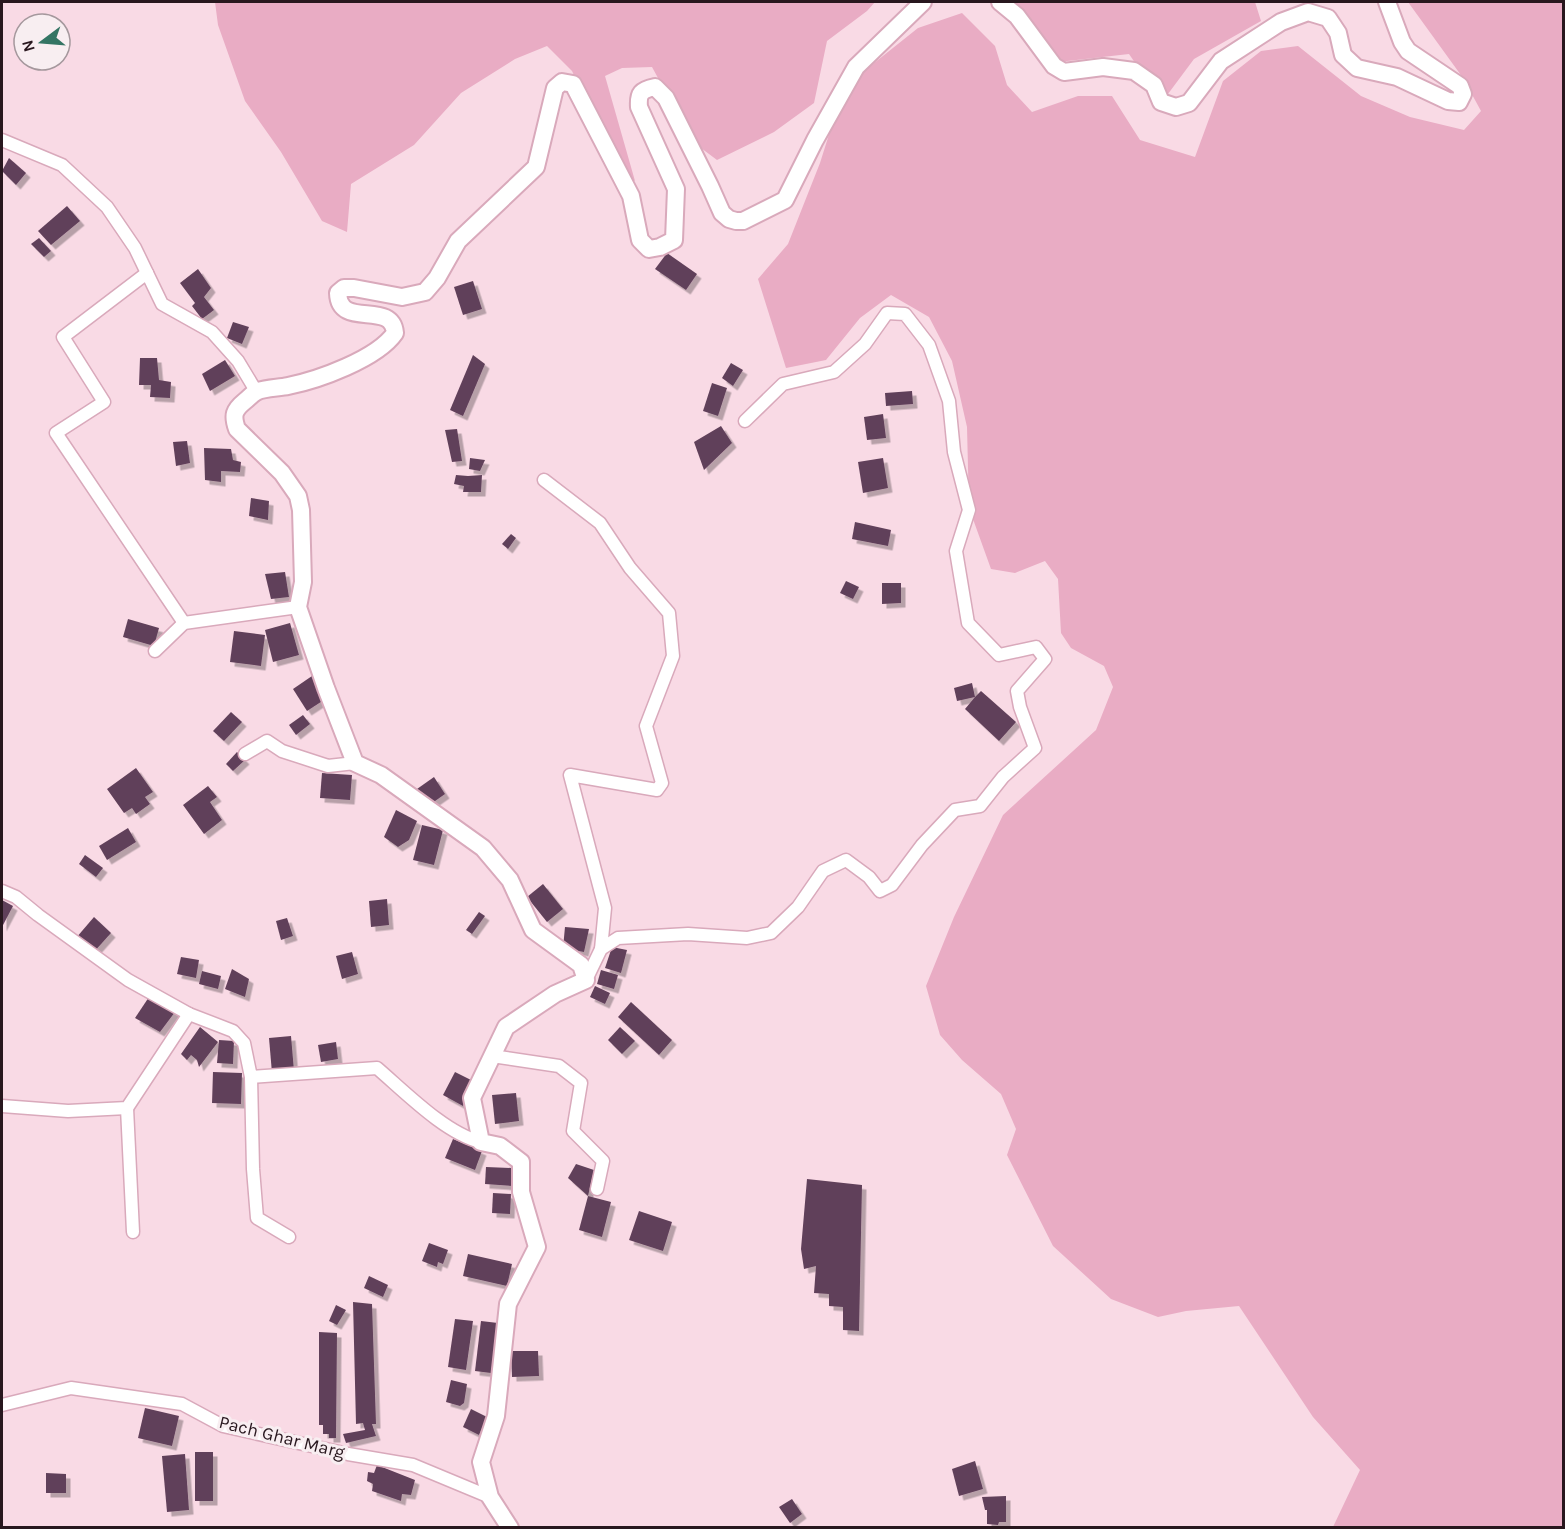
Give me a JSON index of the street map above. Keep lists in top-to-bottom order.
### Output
{
  "streets": {
    "street": ["Pach Ghar Marg"]
  },
  "north": "left"
}
